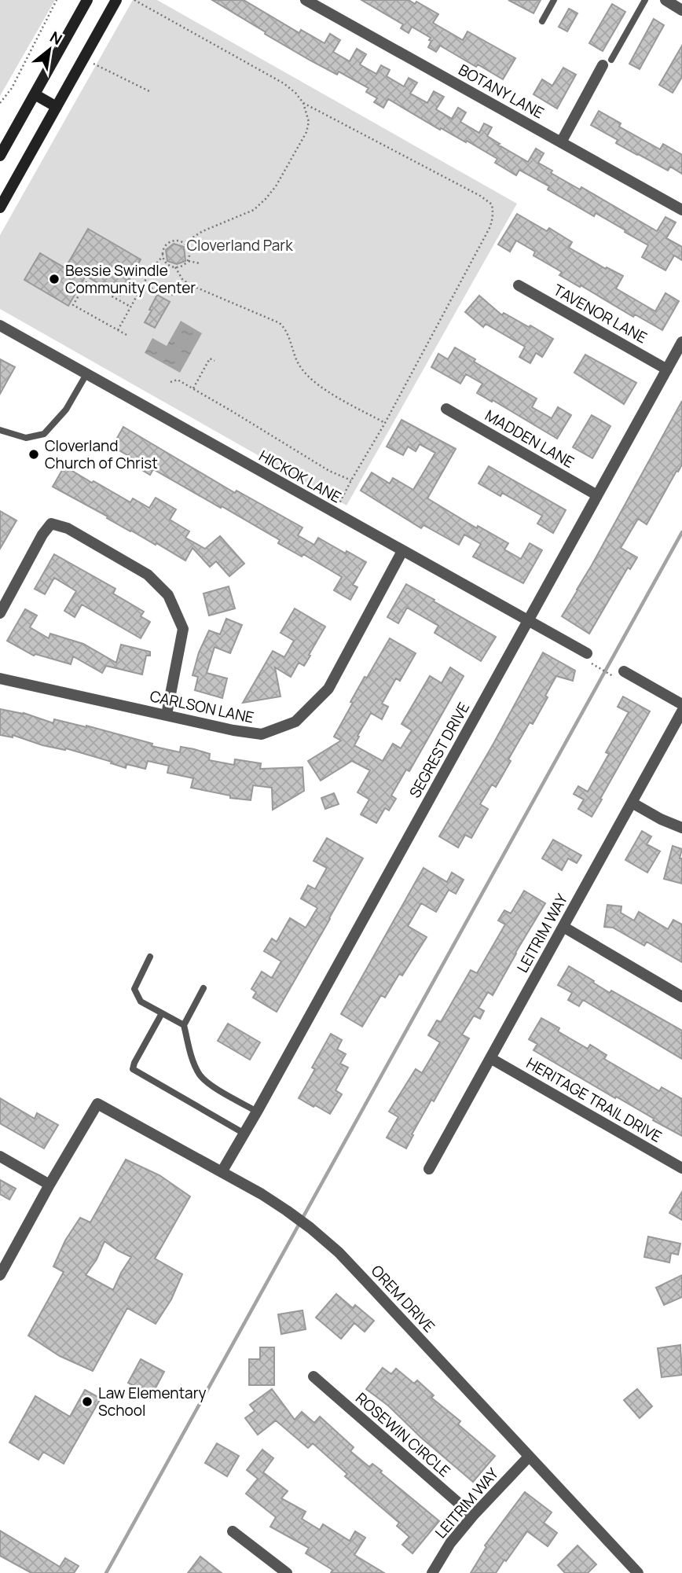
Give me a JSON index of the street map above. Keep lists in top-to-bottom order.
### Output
{
  "streets": {
    "street": [
      "BOTANY LANE",
      "TAVENOR LANE",
      "MADDEN LANE",
      "HICKOK LANE",
      "CARLSON LANE",
      "SEGREST DRIVE",
      "LEITRIM WAY",
      "HERITAGE TRAIL DRIVE",
      "OREM DRIVE",
      "ROSEWIN CIRCLE"
    ]
  },
  "crossings": [
    ["TAVENOR LANE", "SEGREST DRIVE"],
    ["MADDEN LANE", "SEGREST DRIVE"],
    ["HICKOK LANE", "CARLSON LANE"],
    ["HICKOK LANE", "SEGREST DRIVE"],
    ["SEGREST DRIVE", "OREM DRIVE"],
    ["LEITRIM WAY", "HERITAGE TRAIL DRIVE"],
    ["LEITRIM WAY", "OREM DRIVE"],
    ["LEITRIM WAY", "ROSEWIN CIRCLE"]
  ],
  "parks": ["Cloverland Park"],
  "places": ["Bessie Swindle Community Center", "Cloverland Church of Christ", "Law Elementary School"],
  "north": "top right"
}
